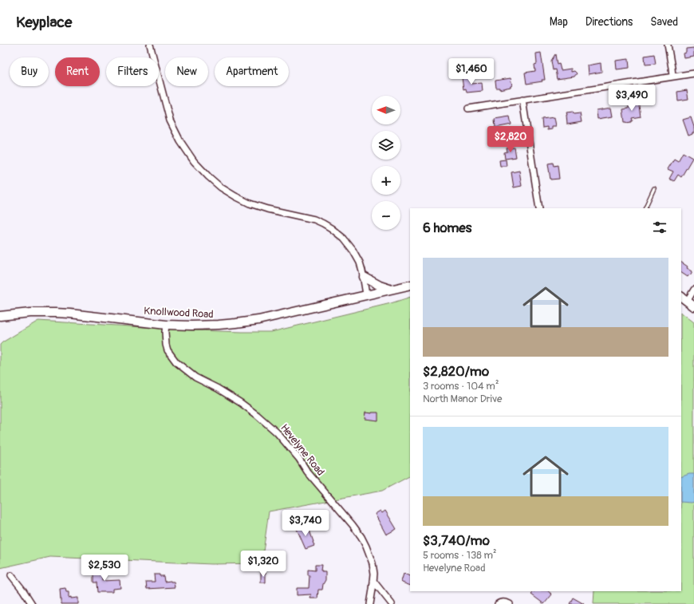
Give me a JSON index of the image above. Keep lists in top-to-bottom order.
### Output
{
  "streets": {
    "main road": ["Knollwood Road"],
    "street": ["Hevelyne Road"]
  },
  "crossings": [
    ["Knollwood Road", "Hevelyne Road"]
  ],
  "north": "left",
  "page": {
    "header": "Keyplace",
    "nav": ["Map", "Directions", "Saved"],
    "chip": [
      "Buy",
      "Rent",
      "Filters",
      "New",
      "Apartment"
    ],
    "price": [
      "$1,460",
      "$3,490",
      "$2,820",
      "$3,740",
      "$1,320",
      "$2,530"
    ],
    "map_buttons": ["+", "−"],
    "heading": "6 homes",
    "list": [
      {
        "name": "$2,820/mo",
        "note": "3 rooms · 104 m² · North Manor Drive"
      },
      {
        "name": "$3,740/mo",
        "note": "5 rooms · 138 m² · Hevelyne Road"
      }
    ]
  }
}
